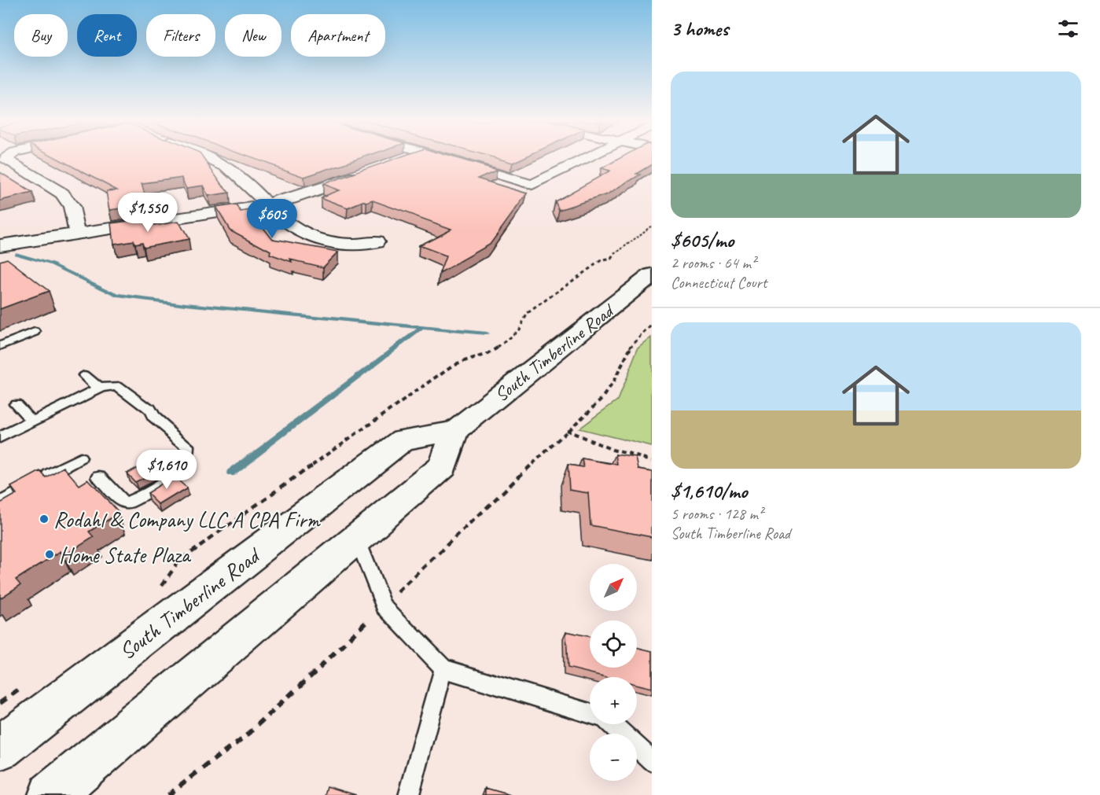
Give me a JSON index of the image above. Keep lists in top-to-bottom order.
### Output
{
  "streets": {
    "main road": ["South Timberline Road"]
  },
  "places": ["Rodahl & Company LLC A CPA Firm", "Home State Plaza"],
  "north": "top right",
  "page": {
    "heading": "3 homes",
    "chip": [
      "Buy",
      "Rent",
      "Filters",
      "New",
      "Apartment"
    ],
    "list": [
      {
        "name": "$605/mo",
        "note": "2 rooms · 64 m² · Connecticut Court"
      },
      {
        "name": "$1,610/mo",
        "note": "5 rooms · 128 m² · South Timberline Road"
      }
    ],
    "price": ["$1,550", "$605", "$1,610"],
    "map_buttons": ["+", "−"]
  }
}
